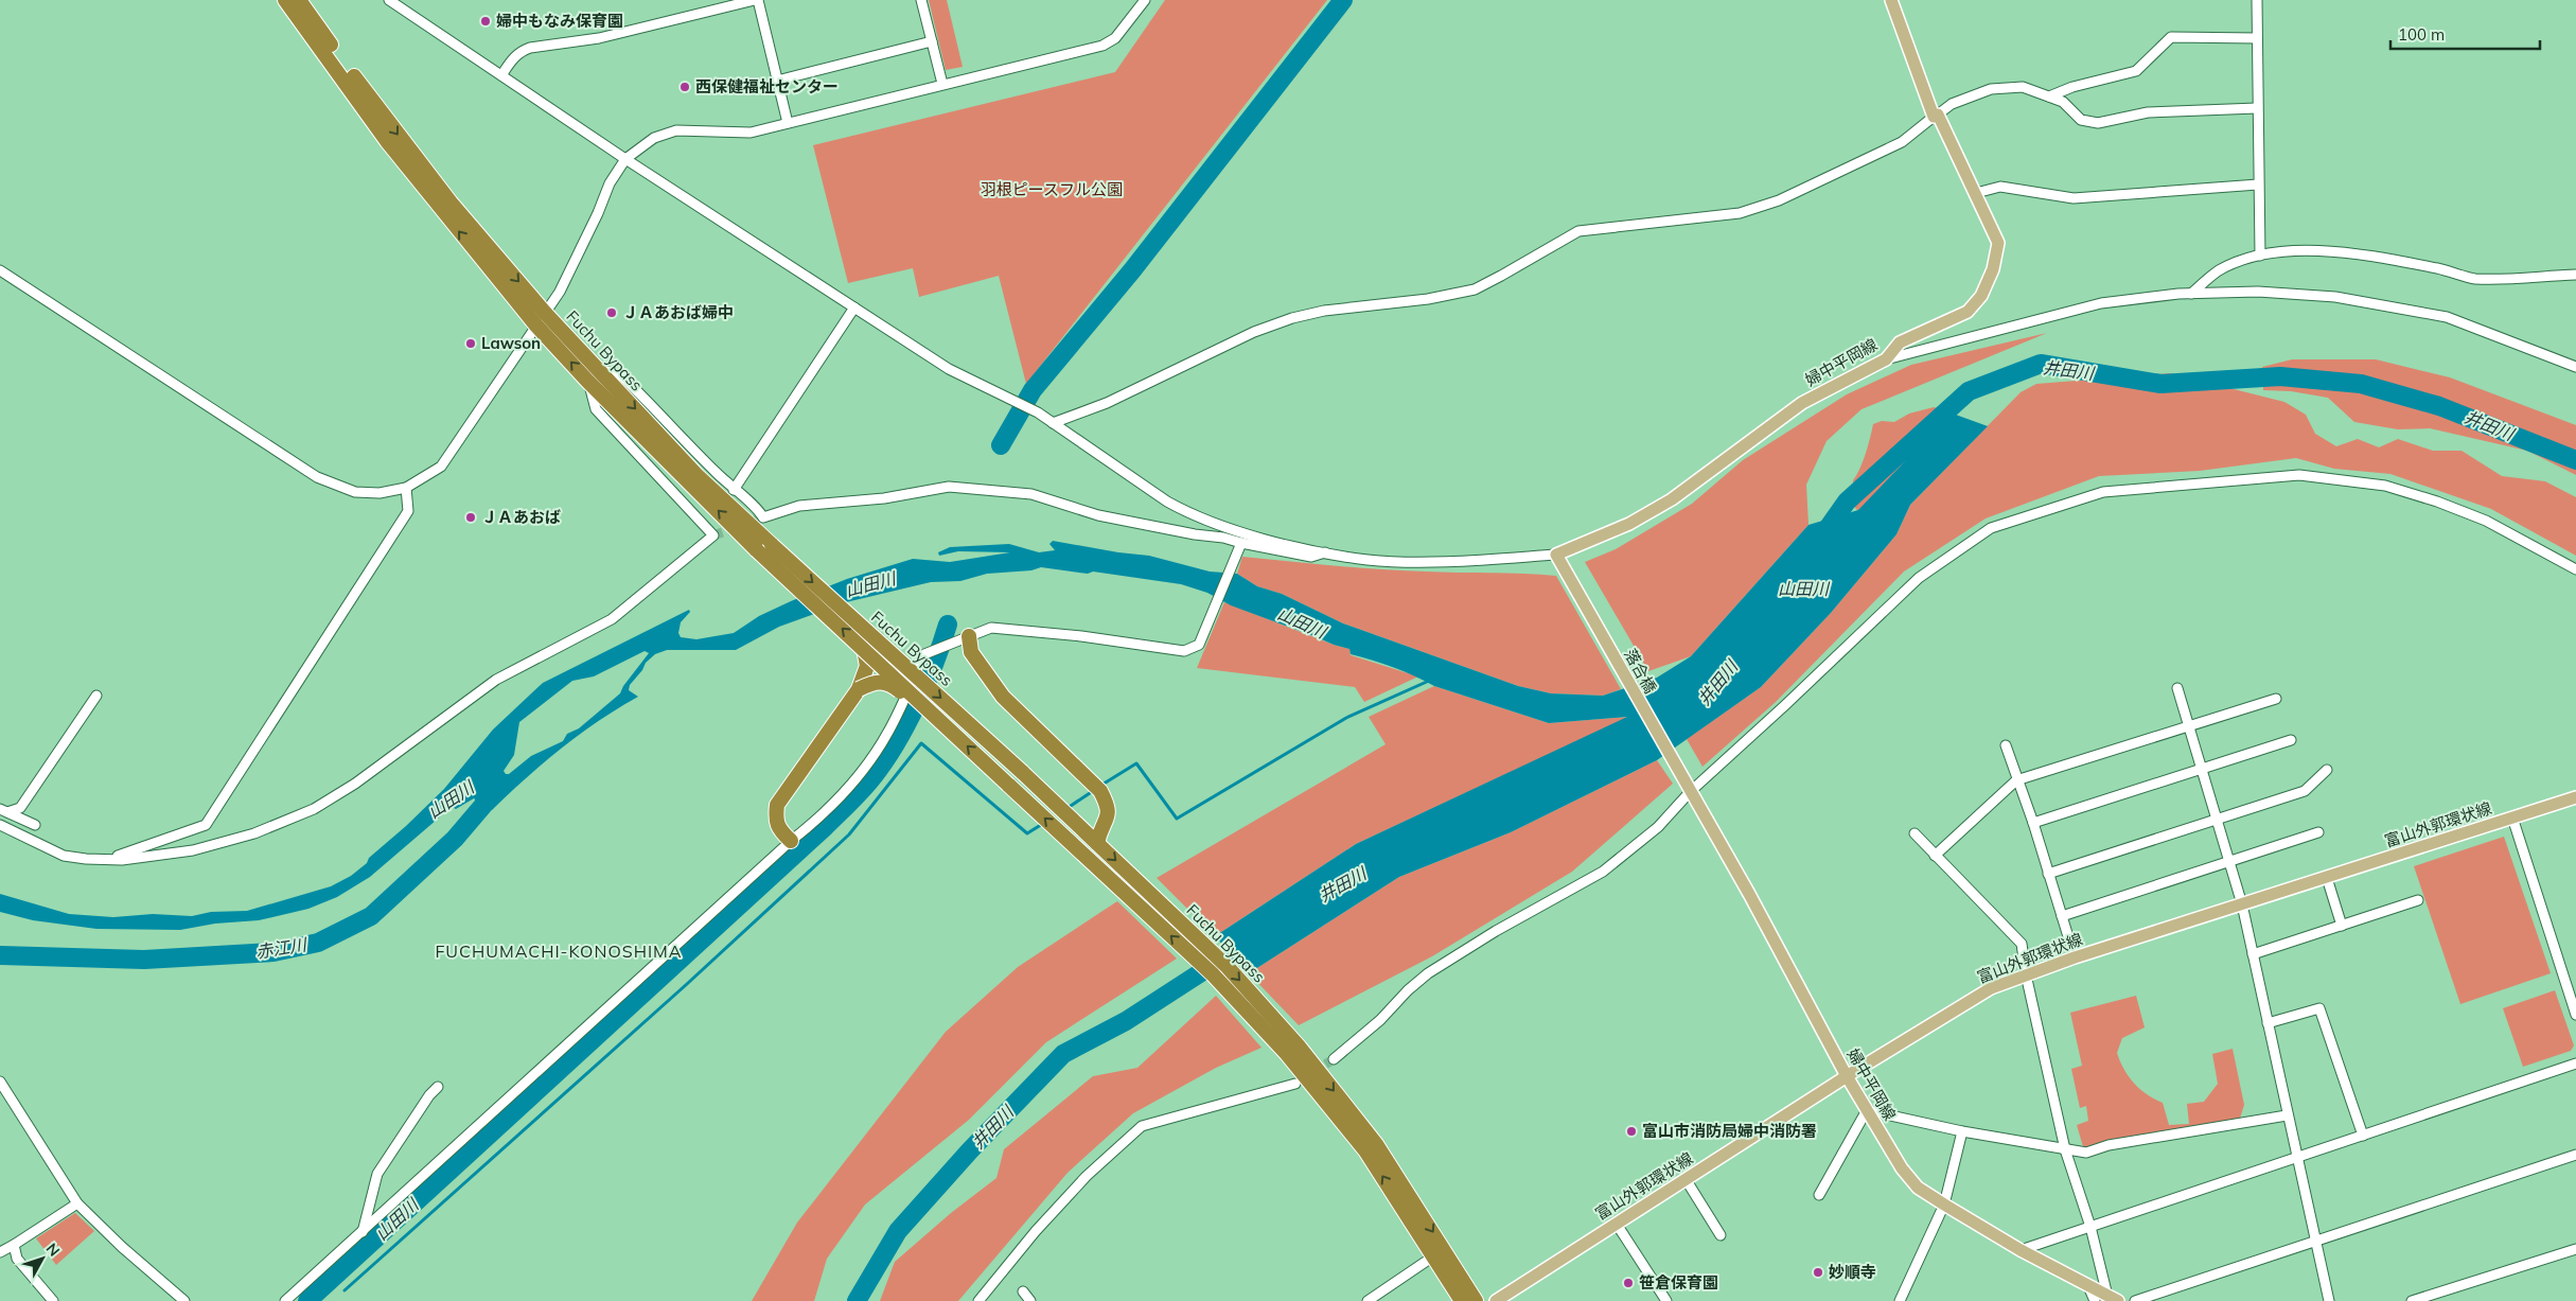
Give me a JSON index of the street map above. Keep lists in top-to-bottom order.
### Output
{
  "streets": {
    "highway": ["Fuchu Bypass"],
    "main road": ["婦中平岡線", "落合橋", "富山外郭環状線"]
  },
  "crossings": [
    ["婦中平岡線", "落合橋"],
    ["婦中平岡線", "富山外郭環状線"]
  ],
  "districts": ["FUCHUMACHI-KONOSHIMA"],
  "water": ["井田川", "山田川", "赤江川"],
  "parks": ["羽根ピースフル公園"],
  "places": [
    "婦中もなみ保育園",
    "西保健福祉センター",
    "ＪＡあおば婦中",
    "Lawson",
    "ＪＡあおば",
    "富山市消防局婦中消防署",
    "妙順寺",
    "笹倉保育園"
  ],
  "scale_bar": "100 m",
  "north": "top right"
}
